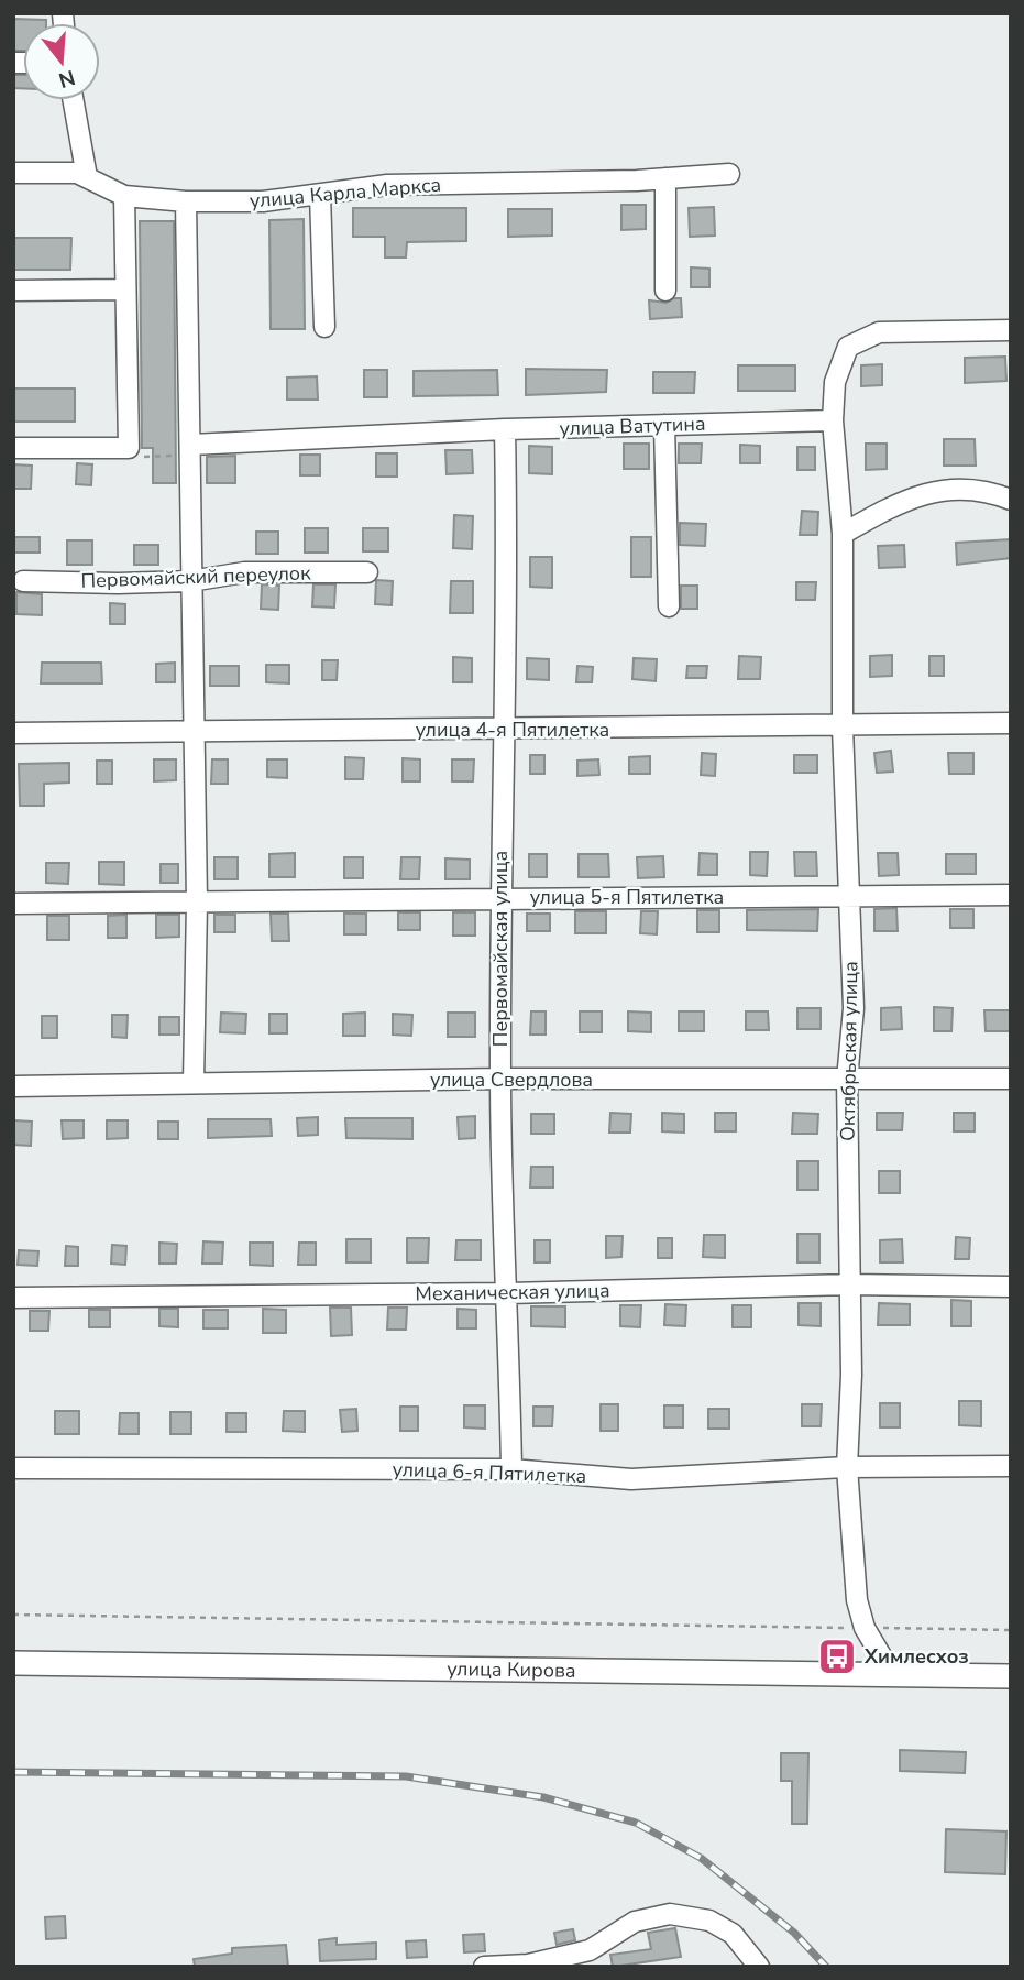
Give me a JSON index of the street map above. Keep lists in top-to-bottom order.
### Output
{
  "streets": {
    "main road": ["улица Кирова"],
    "street": [
      "улица Карла Маркса",
      "улица Ватутина",
      "Первомайский переулок",
      "улица 4-я Пятилетка",
      "улица 5-я Пятилетка",
      "Первомайская улица",
      "Октябрьская улица",
      "улица Свердлова",
      "Механическая улица",
      "улица 6-я Пятилетка"
    ]
  },
  "crossings": [
    ["улица Ватутина", "Первомайская улица"],
    ["улица Ватутина", "Октябрьская улица"],
    ["улица 4-я Пятилетка", "Первомайская улица"],
    ["улица 4-я Пятилетка", "Октябрьская улица"],
    ["улица 5-я Пятилетка", "Первомайская улица"],
    ["улица 5-я Пятилетка", "Октябрьская улица"],
    ["Первомайская улица", "улица Свердлова"],
    ["Первомайская улица", "Механическая улица"],
    ["Первомайская улица", "улица 6-я Пятилетка"],
    ["Октябрьская улица", "улица Свердлова"],
    ["Октябрьская улица", "Механическая улица"],
    ["Октябрьская улица", "улица 6-я Пятилетка"],
    ["Октябрьская улица", "улица Кирова"]
  ],
  "places": {
    "bus stop": ["Химлесхоз"]
  },
  "north": "bottom"
}
